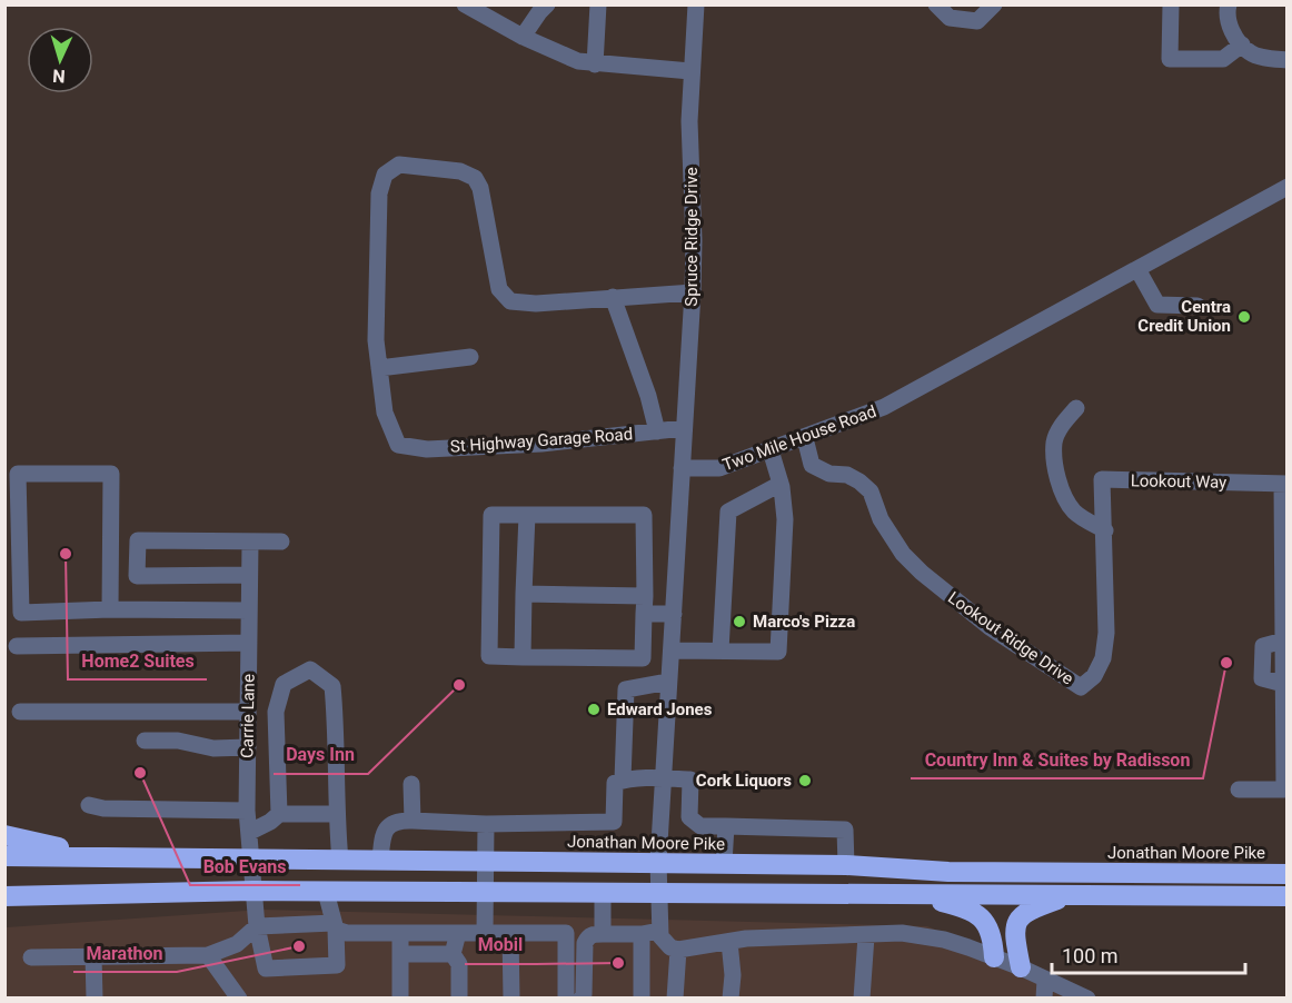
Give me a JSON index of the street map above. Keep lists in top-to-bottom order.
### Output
{
  "streets": {
    "highway": ["Jonathan Moore Pike"],
    "street": [
      "Spruce Ridge Drive",
      "Two Mile House Road",
      "St Highway Garage Road",
      "Lookout Way",
      "Lookout Ridge Drive",
      "Carrie Lane"
    ]
  },
  "crossings": [
    ["Spruce Ridge Drive", "Two Mile House Road"],
    ["Spruce Ridge Drive", "St Highway Garage Road"],
    ["Two Mile House Road", "Lookout Ridge Drive"],
    ["Lookout Way", "Lookout Ridge Drive"],
    ["Carrie Lane", "Jonathan Moore Pike"]
  ],
  "places": [
    "Centra Credit Union",
    "Home2 Suites",
    "Marco's Pizza",
    "Country Inn & Suites by Radisson",
    "Days Inn",
    "Edward Jones",
    "Bob Evans",
    "Cork Liquors",
    "Marathon",
    "Mobil"
  ],
  "scale_bar": "100 m",
  "north": "bottom"
}
